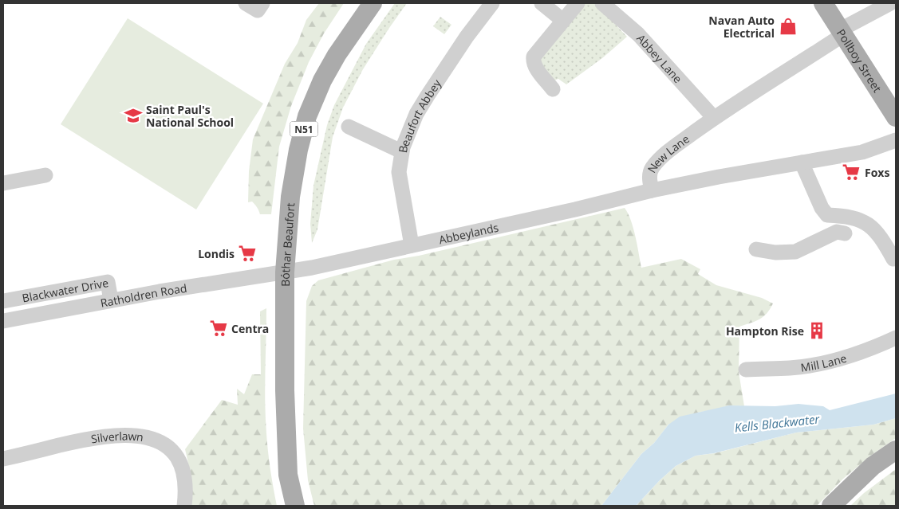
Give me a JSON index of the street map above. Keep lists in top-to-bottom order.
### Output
{
  "streets": {
    "main road": ["Pollboy Street", "N51", "Bóthar Beaufort"],
    "street": [
      "Abbey Lane",
      "Beaufort Abbey",
      "New Lane",
      "Abbeylands",
      "Blackwater Drive",
      "Ratholdren Road",
      "Mill Lane",
      "Silverlawn"
    ]
  },
  "crossings": [
    ["Abbey Lane", "New Lane"],
    ["Pollboy Street", "New Lane"],
    ["Beaufort Abbey", "Abbeylands"],
    ["New Lane", "Abbeylands"],
    ["Abbeylands", "Bóthar Beaufort"],
    ["Abbeylands", "Ratholdren Road"],
    ["Bóthar Beaufort", "Ratholdren Road"],
    ["Blackwater Drive", "Ratholdren Road"]
  ],
  "water": ["Kells Blackwater"],
  "places": {
    "shop": ["Navan Auto Electrical"],
    "school or university": ["Saint Paul's National School"],
    "supermarket": ["Foxs", "Londis", "Centra"],
    "building": ["Hampton Rise"]
  }
}
